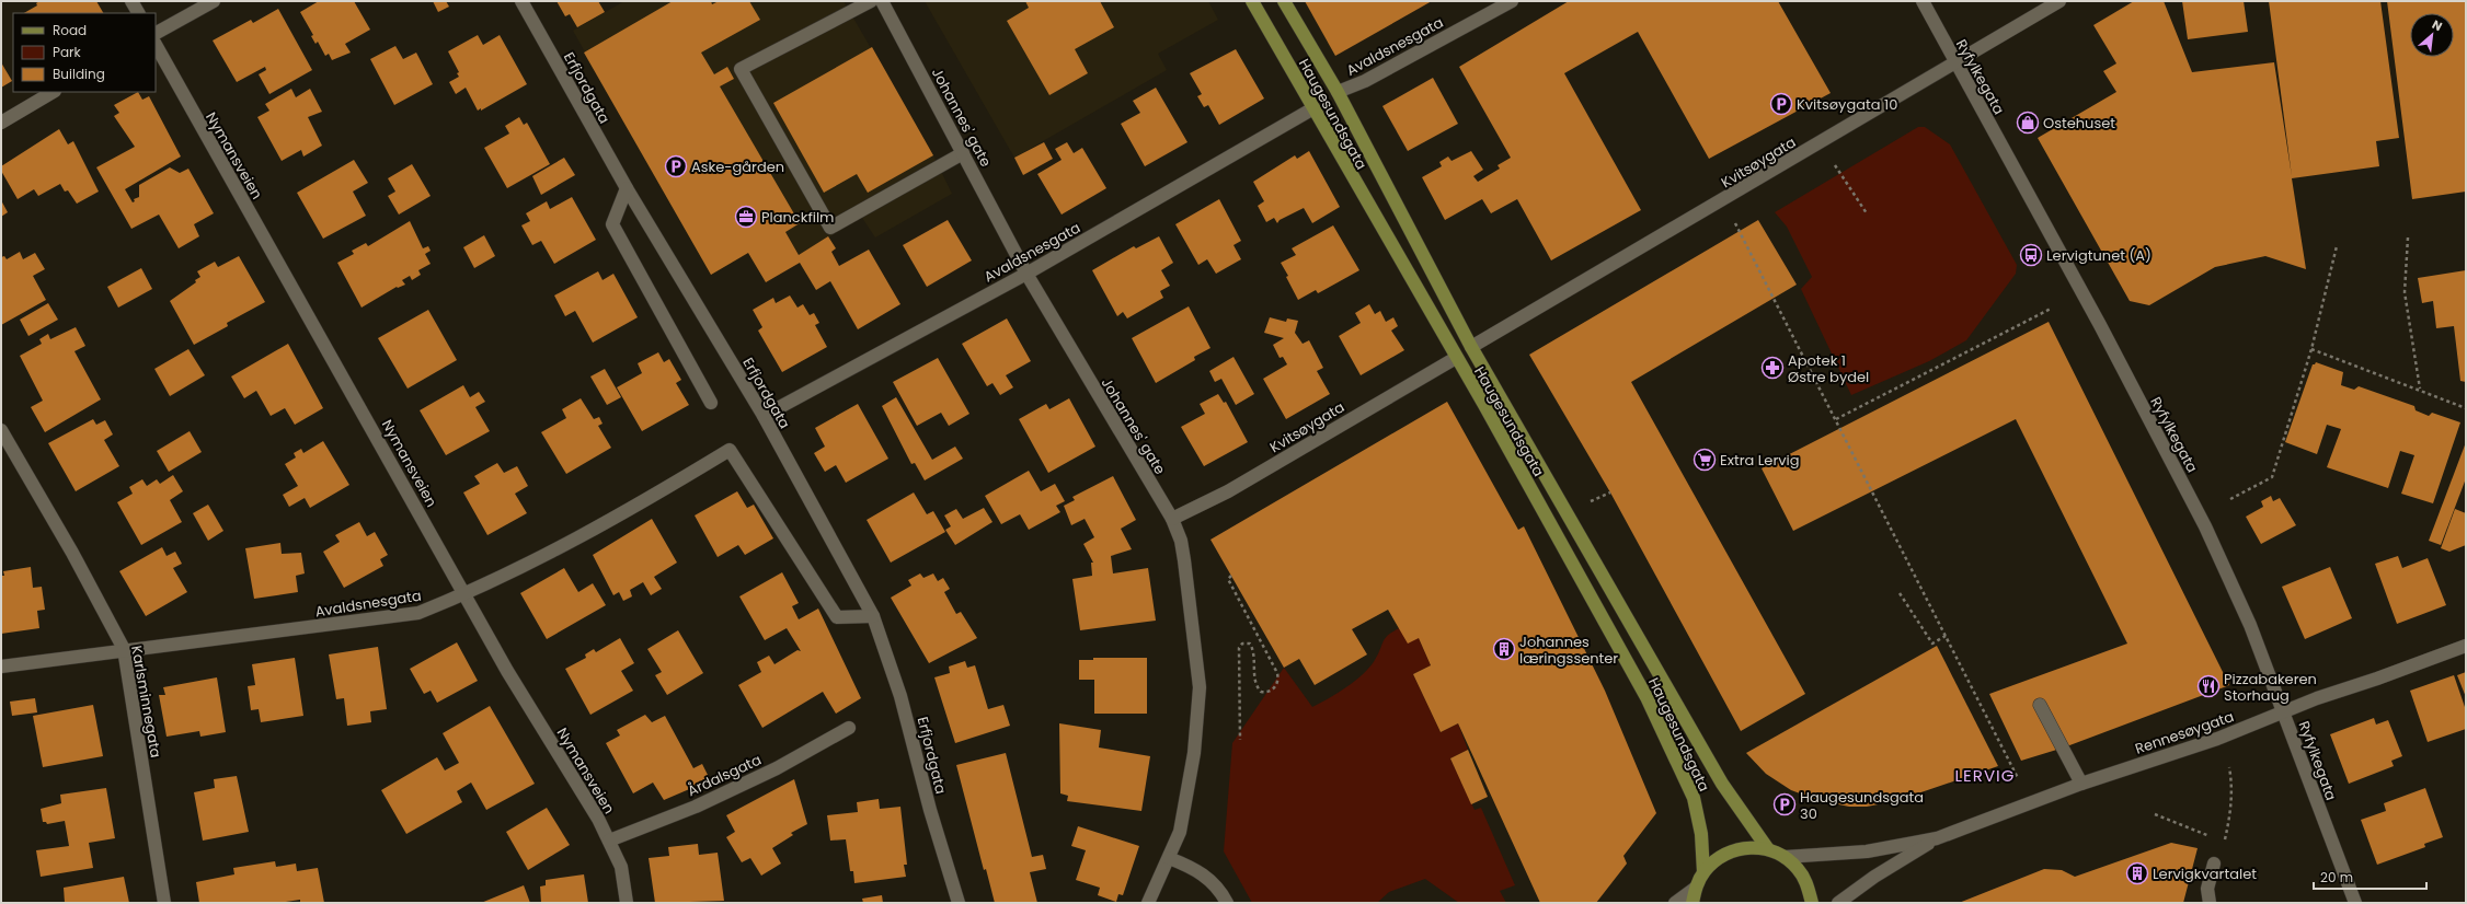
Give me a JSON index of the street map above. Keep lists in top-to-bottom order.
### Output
{
  "streets": {
    "main road": ["Haugesundsgata"],
    "street": [
      "Avaldsnesgata",
      "Ryfylkegata",
      "Erfjordgata",
      "Johannes' gate",
      "Nymansveien",
      "Kvitsøygata",
      "Karlsminnegata",
      "Rennesøygata",
      "Årdalsgata"
    ]
  },
  "crossings": [
    ["Avaldsnesgata", "Erfjordgata"],
    ["Avaldsnesgata", "Haugesundsgata"],
    ["Avaldsnesgata", "Johannes' gate"],
    ["Avaldsnesgata", "Nymansveien"],
    ["Avaldsnesgata", "Karlsminnegata"],
    ["Ryfylkegata", "Kvitsøygata"],
    ["Ryfylkegata", "Rennesøygata"],
    ["Haugesundsgata", "Kvitsøygata"],
    ["Johannes' gate", "Kvitsøygata"],
    ["Nymansveien", "Årdalsgata"]
  ],
  "districts": ["LERVIG"],
  "places": {
    "parking": ["Kvitsøygata 10", "Aske-gården", "Haugesundsgata 30"],
    "shop": ["Ostehuset"],
    "office": ["Planckfilm"],
    "bus stop": ["Lervigtunet (A)"],
    "pharmacy": ["Apotek 1 Østre bydel"],
    "supermarket": ["Extra Lervig"],
    "building": ["Johannes læringssenter", "Lervigkvartalet"],
    "restaurant": ["Pizzabakeren Storhaug"]
  },
  "legend": ["Road", "Park", "Building"],
  "scale_bar": "20 m",
  "north": "top right"
}
